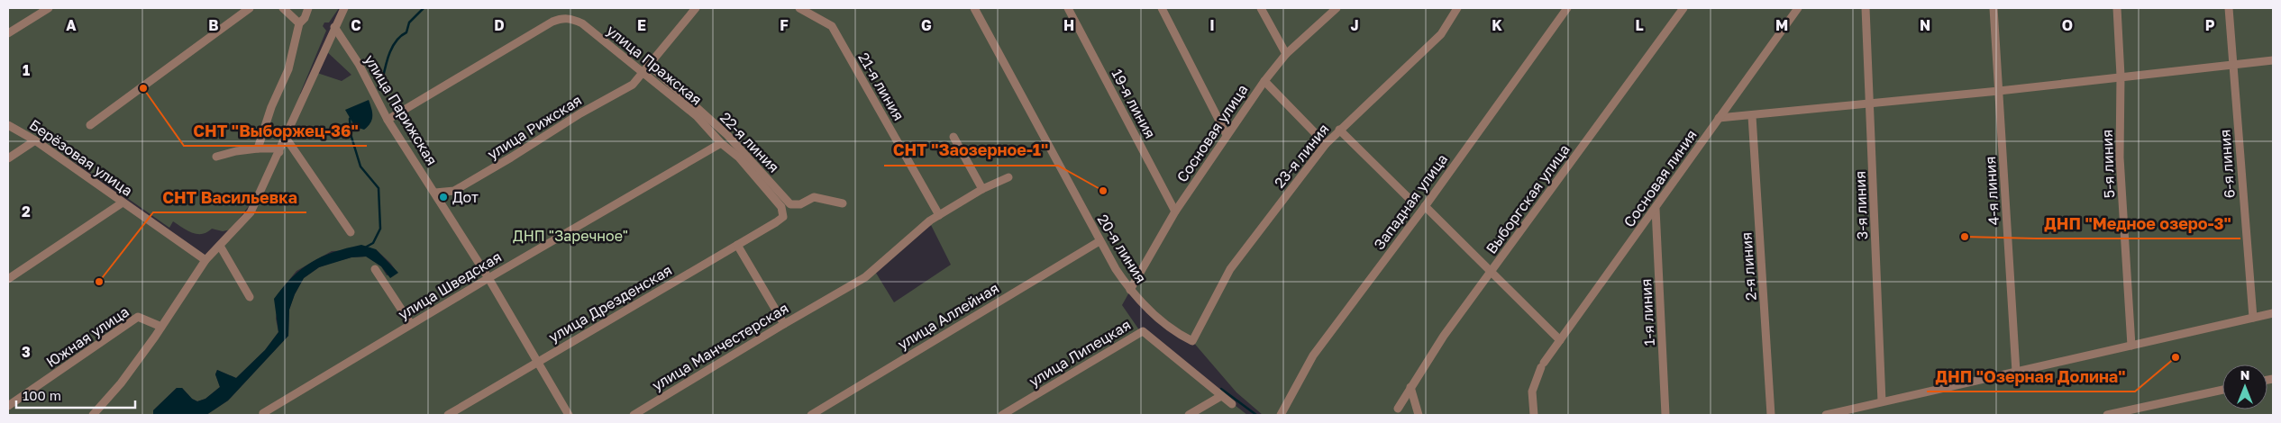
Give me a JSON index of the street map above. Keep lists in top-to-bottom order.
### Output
{
  "streets": {
    "street": [
      "улица Пражская",
      "21-я линия",
      "19-я линия",
      "улица Парижская",
      "улица Рижская",
      "Сосновая улица",
      "22-я линия",
      "23-я линия",
      "Берёзовая улица",
      "5-я линия",
      "6-я линия",
      "Сосновая линия",
      "4-я линия",
      "Выборгская улица",
      "Западная улица",
      "3-я линия",
      "20-я линия",
      "2-я линия",
      "улица Шведская",
      "улица Дрезденская",
      "1-я линия",
      "улица Аллейная",
      "Южная улица",
      "улица Манчестерская",
      "улица Липецкая"
    ]
  },
  "crossings": [
    ["улица Пражская", "улица Парижская"],
    ["улица Пражская", "улица Рижская"],
    ["улица Пражская", "улица Шведская"],
    ["улица Пражская", "улица Дрезденская"],
    ["21-я линия", "улица Манчестерская"],
    ["19-я линия", "Сосновая улица"],
    ["улица Парижская", "улица Рижская"],
    ["улица Парижская", "улица Шведская"],
    ["улица Парижская", "улица Дрезденская"],
    ["улица Рижская", "22-я линия"],
    ["Сосновая улица", "20-я линия"],
    ["23-я линия", "20-я линия"],
    ["Сосновая линия", "1-я линия"],
    ["20-я линия", "улица Аллейная"]
  ],
  "parks": ["ДНП \"Заречное\""],
  "places": [
    "СНТ \"Выборжец-36\"",
    "СНТ \"Заозерное-1\"",
    "Дот",
    "ДНП \"Медное озеро-3\"",
    "СНТ Васильевка",
    "ДНП \"Озерная Долина\""
  ],
  "scale_bar": "100 m",
  "north": "top",
  "grid": {
    "columns": [
      "A",
      "B",
      "C",
      "D",
      "E",
      "F",
      "G",
      "H",
      "I",
      "J",
      "K",
      "L",
      "M",
      "N",
      "O",
      "P"
    ],
    "rows": ["1", "2", "3"]
  }
}
